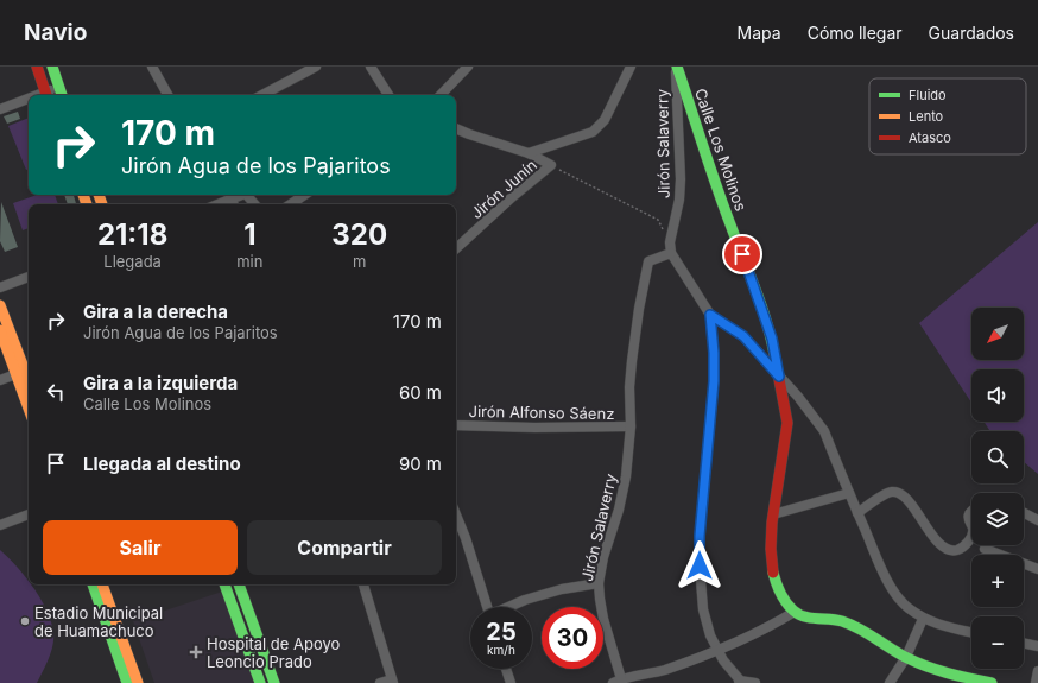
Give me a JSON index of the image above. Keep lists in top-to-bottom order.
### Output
{
  "streets": {
    "main road": ["Calle Los Molinos"],
    "street": ["Jirón Salaverry", "Jirón Junín", "Jirón Alfonso Sáenz"]
  },
  "crossings": [
    ["Jirón Salaverry", "Calle Los Molinos"],
    ["Jirón Salaverry", "Jirón Junín"],
    ["Jirón Salaverry", "Jirón Alfonso Sáenz"]
  ],
  "places": {
    "other": ["Estadio Municipal de Huamachuco"],
    "health": ["Hospital de Apoyo Leoncio Prado"]
  },
  "legend": ["Fluido", "Lento", "Atasco"],
  "north": "bottom left",
  "page": {
    "header": "Navio",
    "nav": ["Mapa", "Cómo llegar", "Guardados"],
    "turn": ["170 m", "Jirón Agua de los Pajaritos"],
    "eta": [
      "21:18",
      "Llegada",
      "1",
      "min",
      "320",
      "m"
    ],
    "list": [
      {
        "name": "Gira a la derecha",
        "note": "Jirón Agua de los Pajaritos",
        "value": "170 m"
      },
      {
        "name": "Gira a la izquierda",
        "note": "Calle Los Molinos",
        "value": "60 m"
      },
      {
        "name": "Llegada al destino",
        "value": "90 m"
      }
    ],
    "map_buttons": ["+", "−"],
    "buttons": ["Salir", "Compartir"],
    "speed": "25 km/h",
    "limit": "30"
  }
}
